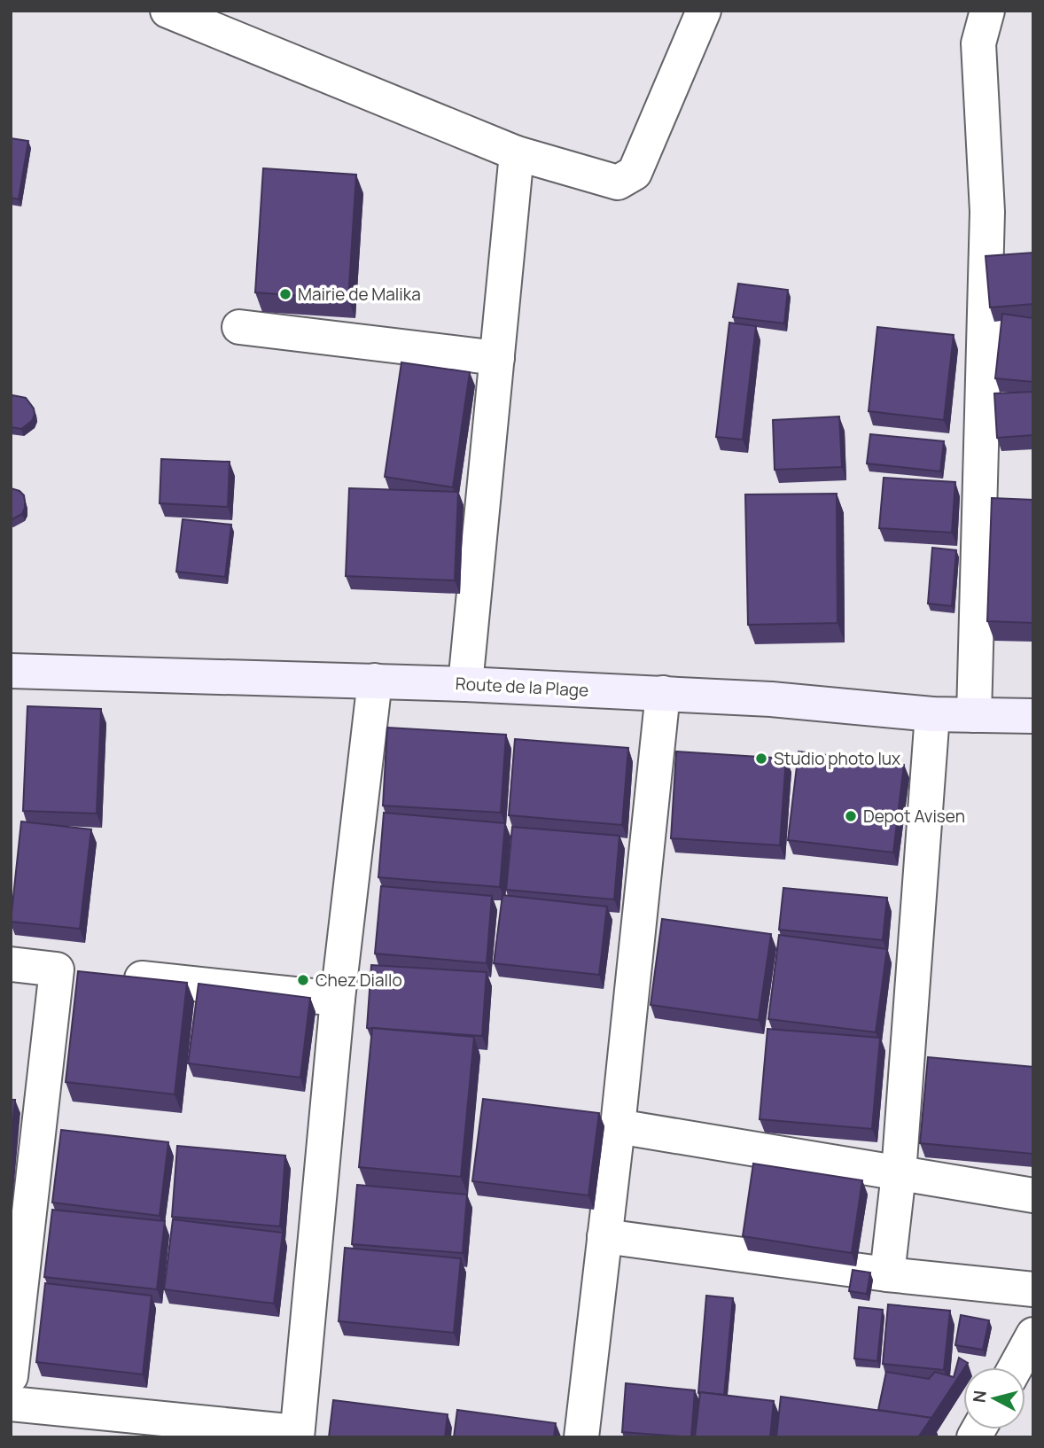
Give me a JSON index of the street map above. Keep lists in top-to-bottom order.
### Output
{
  "streets": {
    "main road": ["Route de la Plage"]
  },
  "places": [
    "Mairie de Malika",
    "Studio photo lux",
    "Depot Avisen",
    "Chez Diallo"
  ],
  "north": "left"
}
